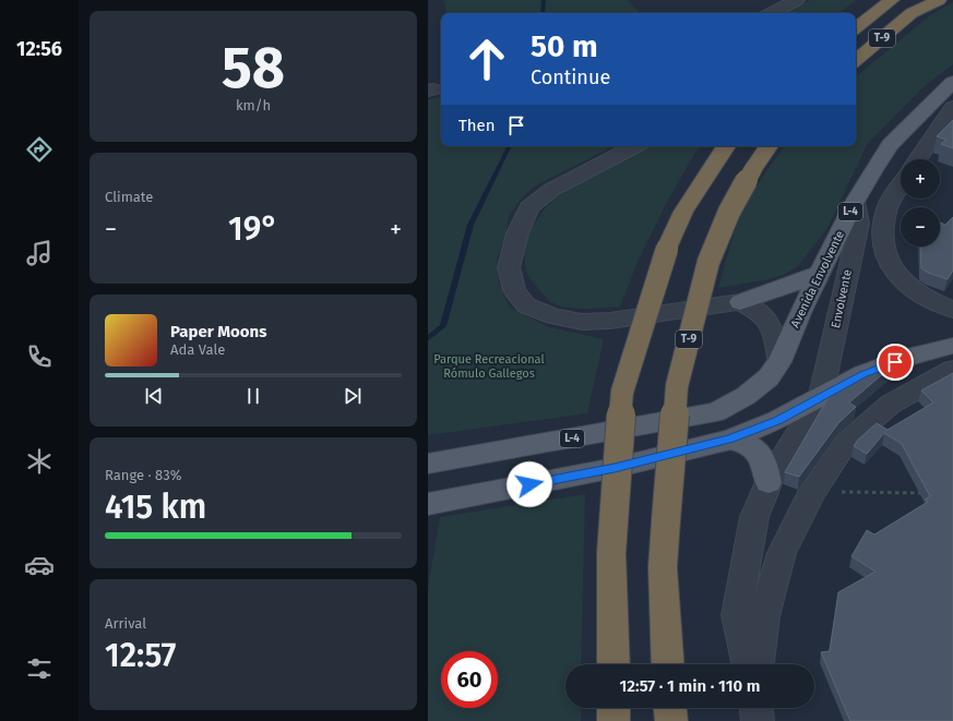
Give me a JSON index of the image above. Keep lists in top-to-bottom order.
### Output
{
  "streets": {
    "highway": ["T-9"],
    "main road": ["L-4", "Avenida Envolvente"],
    "street": ["Envolvente"]
  },
  "crossings": [
    ["L-4", "Avenida Envolvente"],
    ["Avenida Envolvente", "Envolvente"]
  ],
  "parks": ["Parque Recreacional Rómulo Gallegos"],
  "page": {
    "tabs": "12:56",
    "tile": [
      ["58", "km/h"],
      "Climate",
      ["Range · 83%", "415 km"],
      ["Arrival", "12:57"]
    ],
    "turn": ["50 m", "Continue"],
    "then": "Then",
    "map_buttons": ["+", "−"],
    "heat": ["−", "19°", "+"],
    "song": ["Paper Moons", "Ada Vale"],
    "limit": "60",
    "trip": "12:57 · 1 min · 110 m"
  }
}
